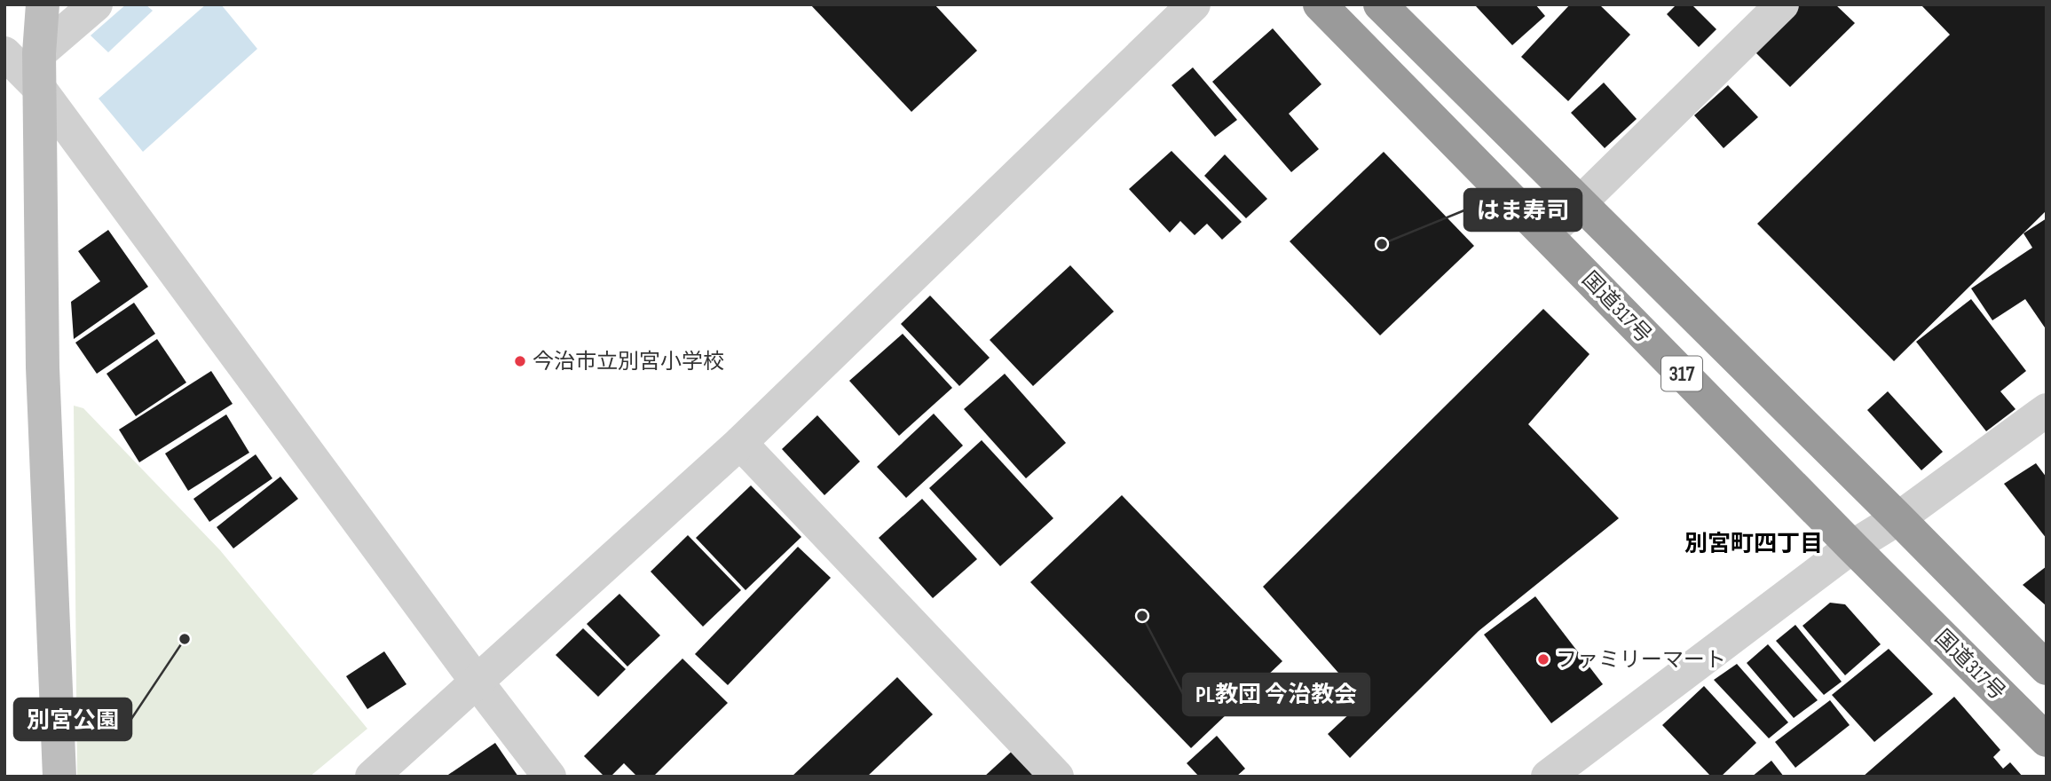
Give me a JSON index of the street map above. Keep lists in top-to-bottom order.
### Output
{
  "streets": {
    "highway": ["国道317号", "317"]
  },
  "districts": ["別宮町四丁目"],
  "places": [
    "はま寿司",
    "今治市立別宮小学校",
    "PL教団 今治教会",
    "別宮公園",
    "ファミリーマート"
  ]
}
